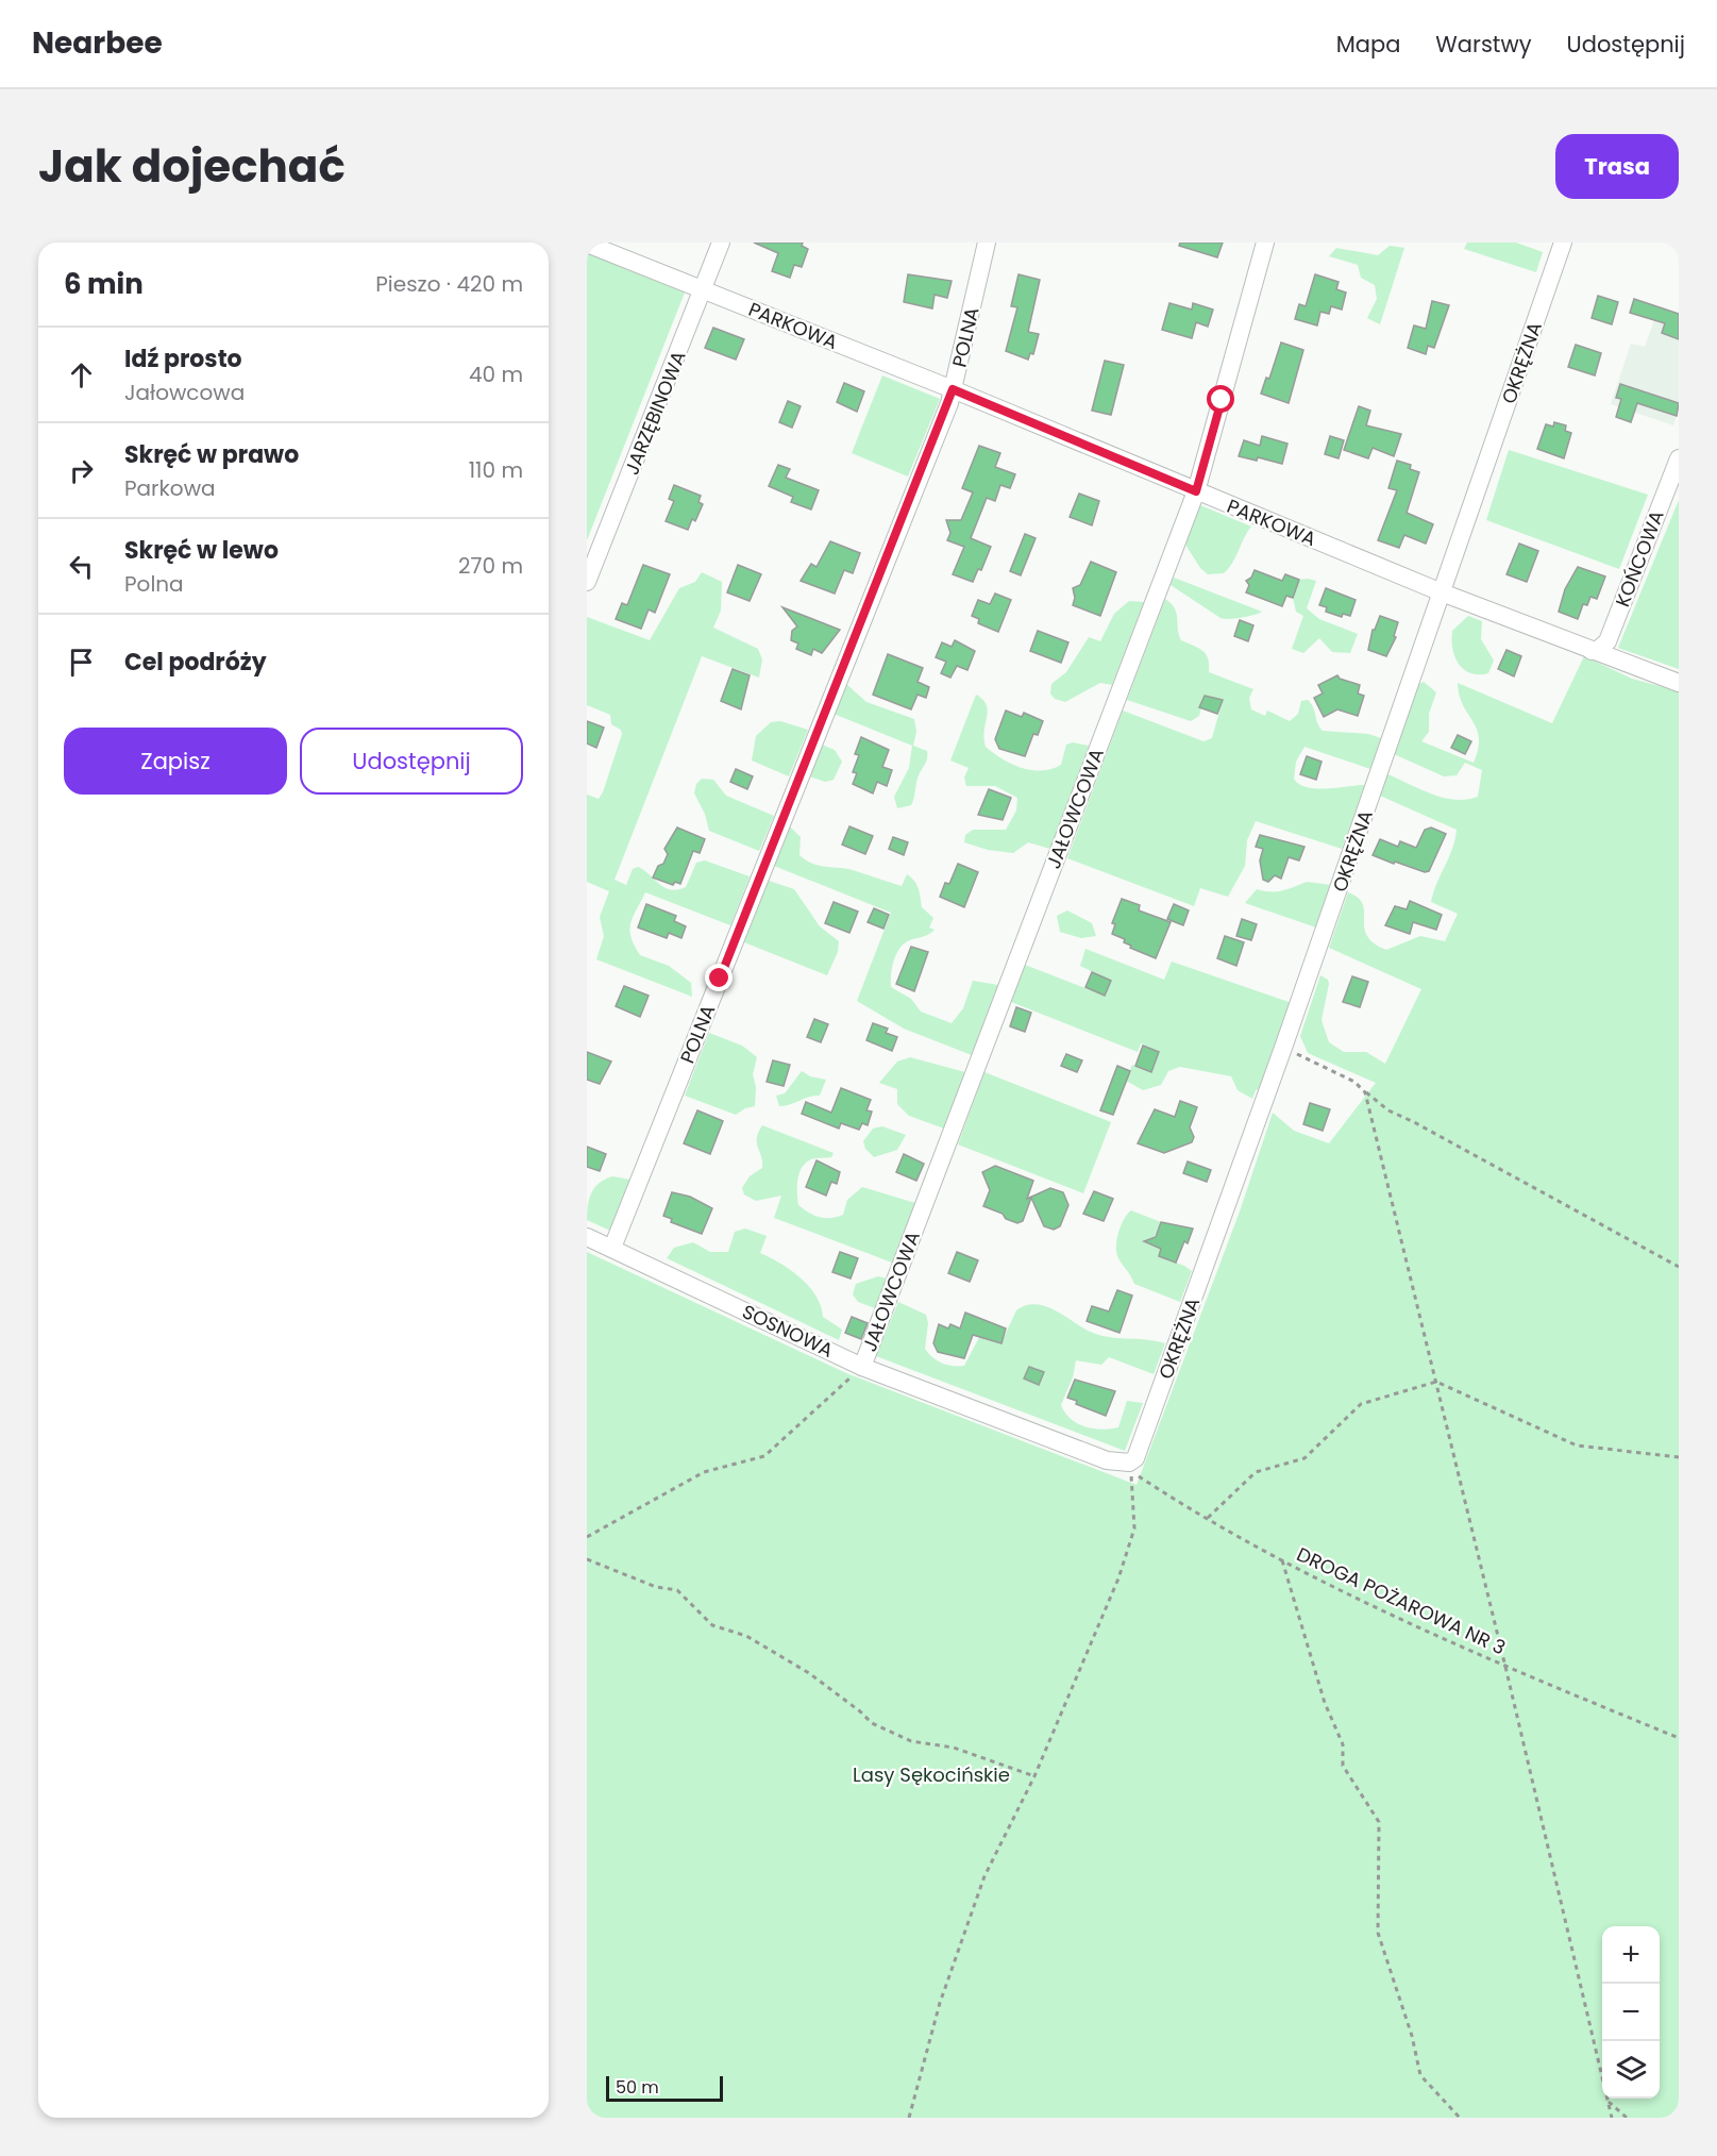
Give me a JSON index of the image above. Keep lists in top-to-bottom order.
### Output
{
  "streets": {
    "street": [
      "PARKOWA",
      "POLNA",
      "OKRĘŻNA",
      "JARZĘBINOWA",
      "KOŃCOWA",
      "JAŁOWCOWA",
      "SOSNOWA"
    ],
    "path": ["DROGA POŻAROWA NR 3"]
  },
  "crossings": [
    ["PARKOWA", "POLNA"],
    ["PARKOWA", "OKRĘŻNA"],
    ["PARKOWA", "JARZĘBINOWA"],
    ["PARKOWA", "KOŃCOWA"],
    ["PARKOWA", "JAŁOWCOWA"],
    ["POLNA", "SOSNOWA"],
    ["OKRĘŻNA", "SOSNOWA"],
    ["OKRĘŻNA", "DROGA POŻAROWA NR 3"],
    ["JAŁOWCOWA", "SOSNOWA"],
    ["SOSNOWA", "DROGA POŻAROWA NR 3"]
  ],
  "parks": ["Lasy Sękocińskie"],
  "scale_bar": "50 m",
  "page": {
    "header": "Nearbee",
    "nav": ["Mapa", "Warstwy", "Udostępnij"],
    "title": "Jak dojechać",
    "buttons": [
      "Trasa",
      ["Zapisz", "Udostępnij"]
    ],
    "heading": ["6 min", "Pieszo · 420 m"],
    "list": [
      ["Idź prosto", "Jałowcowa", "40 m"],
      ["Skręć w prawo", "Parkowa", "110 m"],
      ["Skręć w lewo", "Polna", "270 m"],
      "Cel podróży"
    ],
    "map_buttons": ["+", "−"],
    "scale": "50 m"
  }
}
